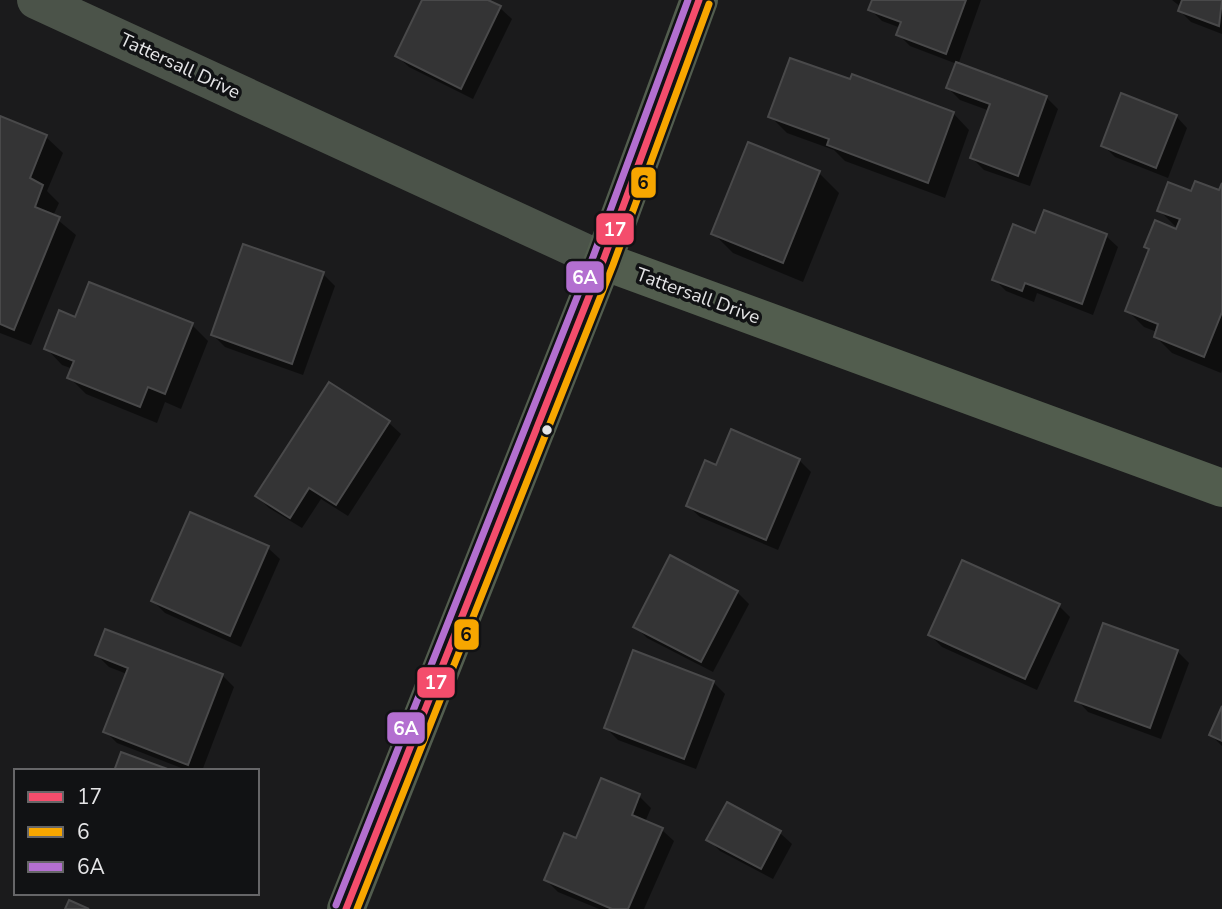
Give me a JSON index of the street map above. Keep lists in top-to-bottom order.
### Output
{
  "streets": {
    "main road": ["Tattersall Drive"]
  },
  "lines": ["transit line 17", "transit line 6A", "transit line 6"],
  "legend": ["17", "6", "6A"]
}
